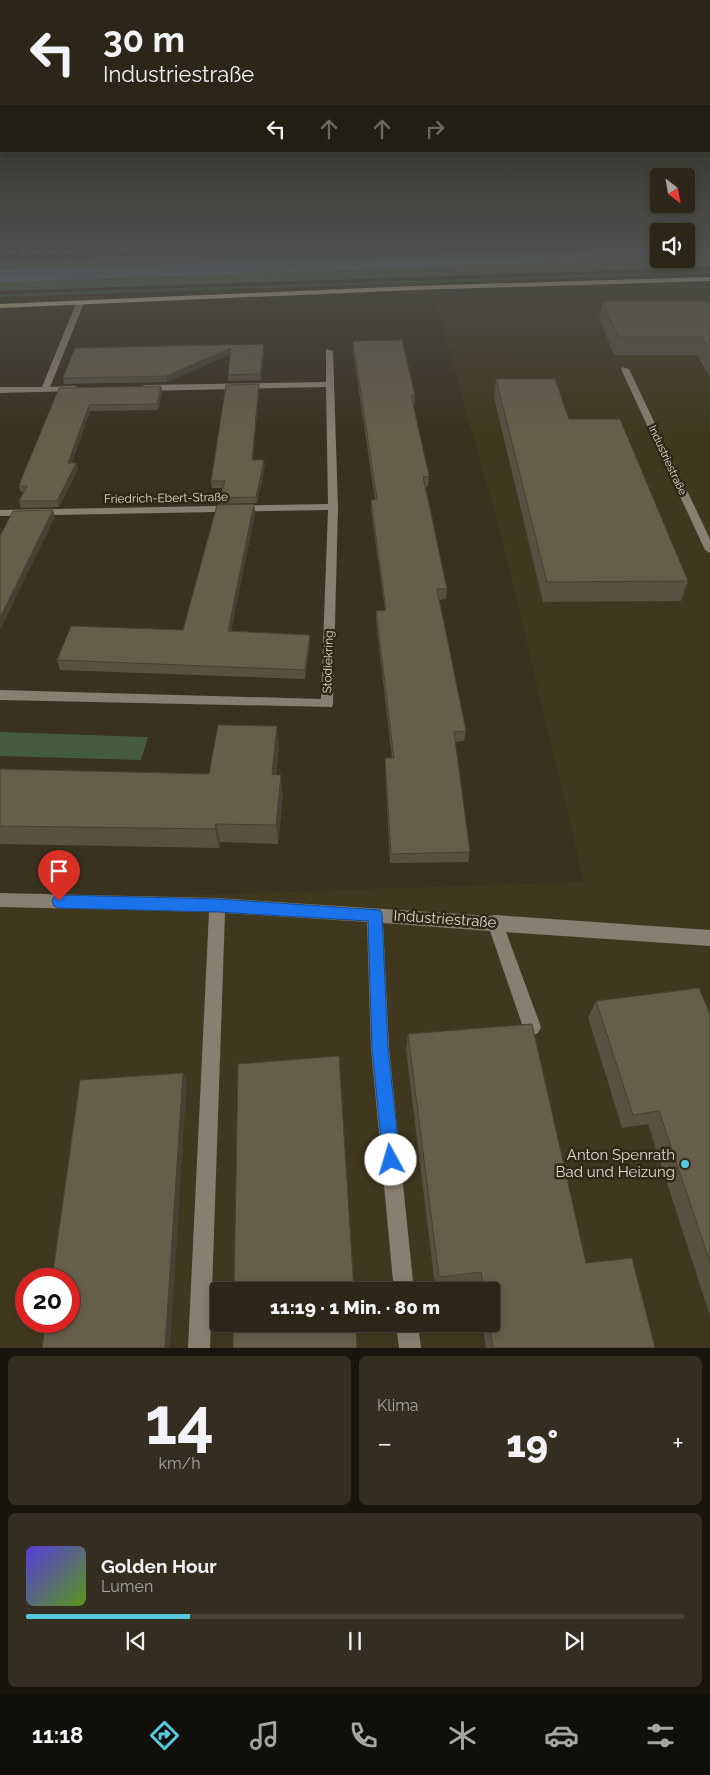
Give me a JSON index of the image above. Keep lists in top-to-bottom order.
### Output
{
  "streets": {
    "street": ["Industriestraße", "Friedrich-Ebert-Straße", "Stodiekring"]
  },
  "crossings": [
    ["Friedrich-Ebert-Straße", "Stodiekring"]
  ],
  "places": ["Anton Spenrath Bad und Heizung"],
  "north": "bottom right",
  "page": {
    "turn": ["30 m", "Industriestraße"],
    "limit": "20",
    "trip": "11:19 · 1 Min. · 80 m",
    "tile": [
      ["14", "km/h"],
      "Klima"
    ],
    "heat": ["−", "19°", "+"],
    "song": ["Golden Hour", "Lumen"],
    "tabs": "11:18"
  }
}
